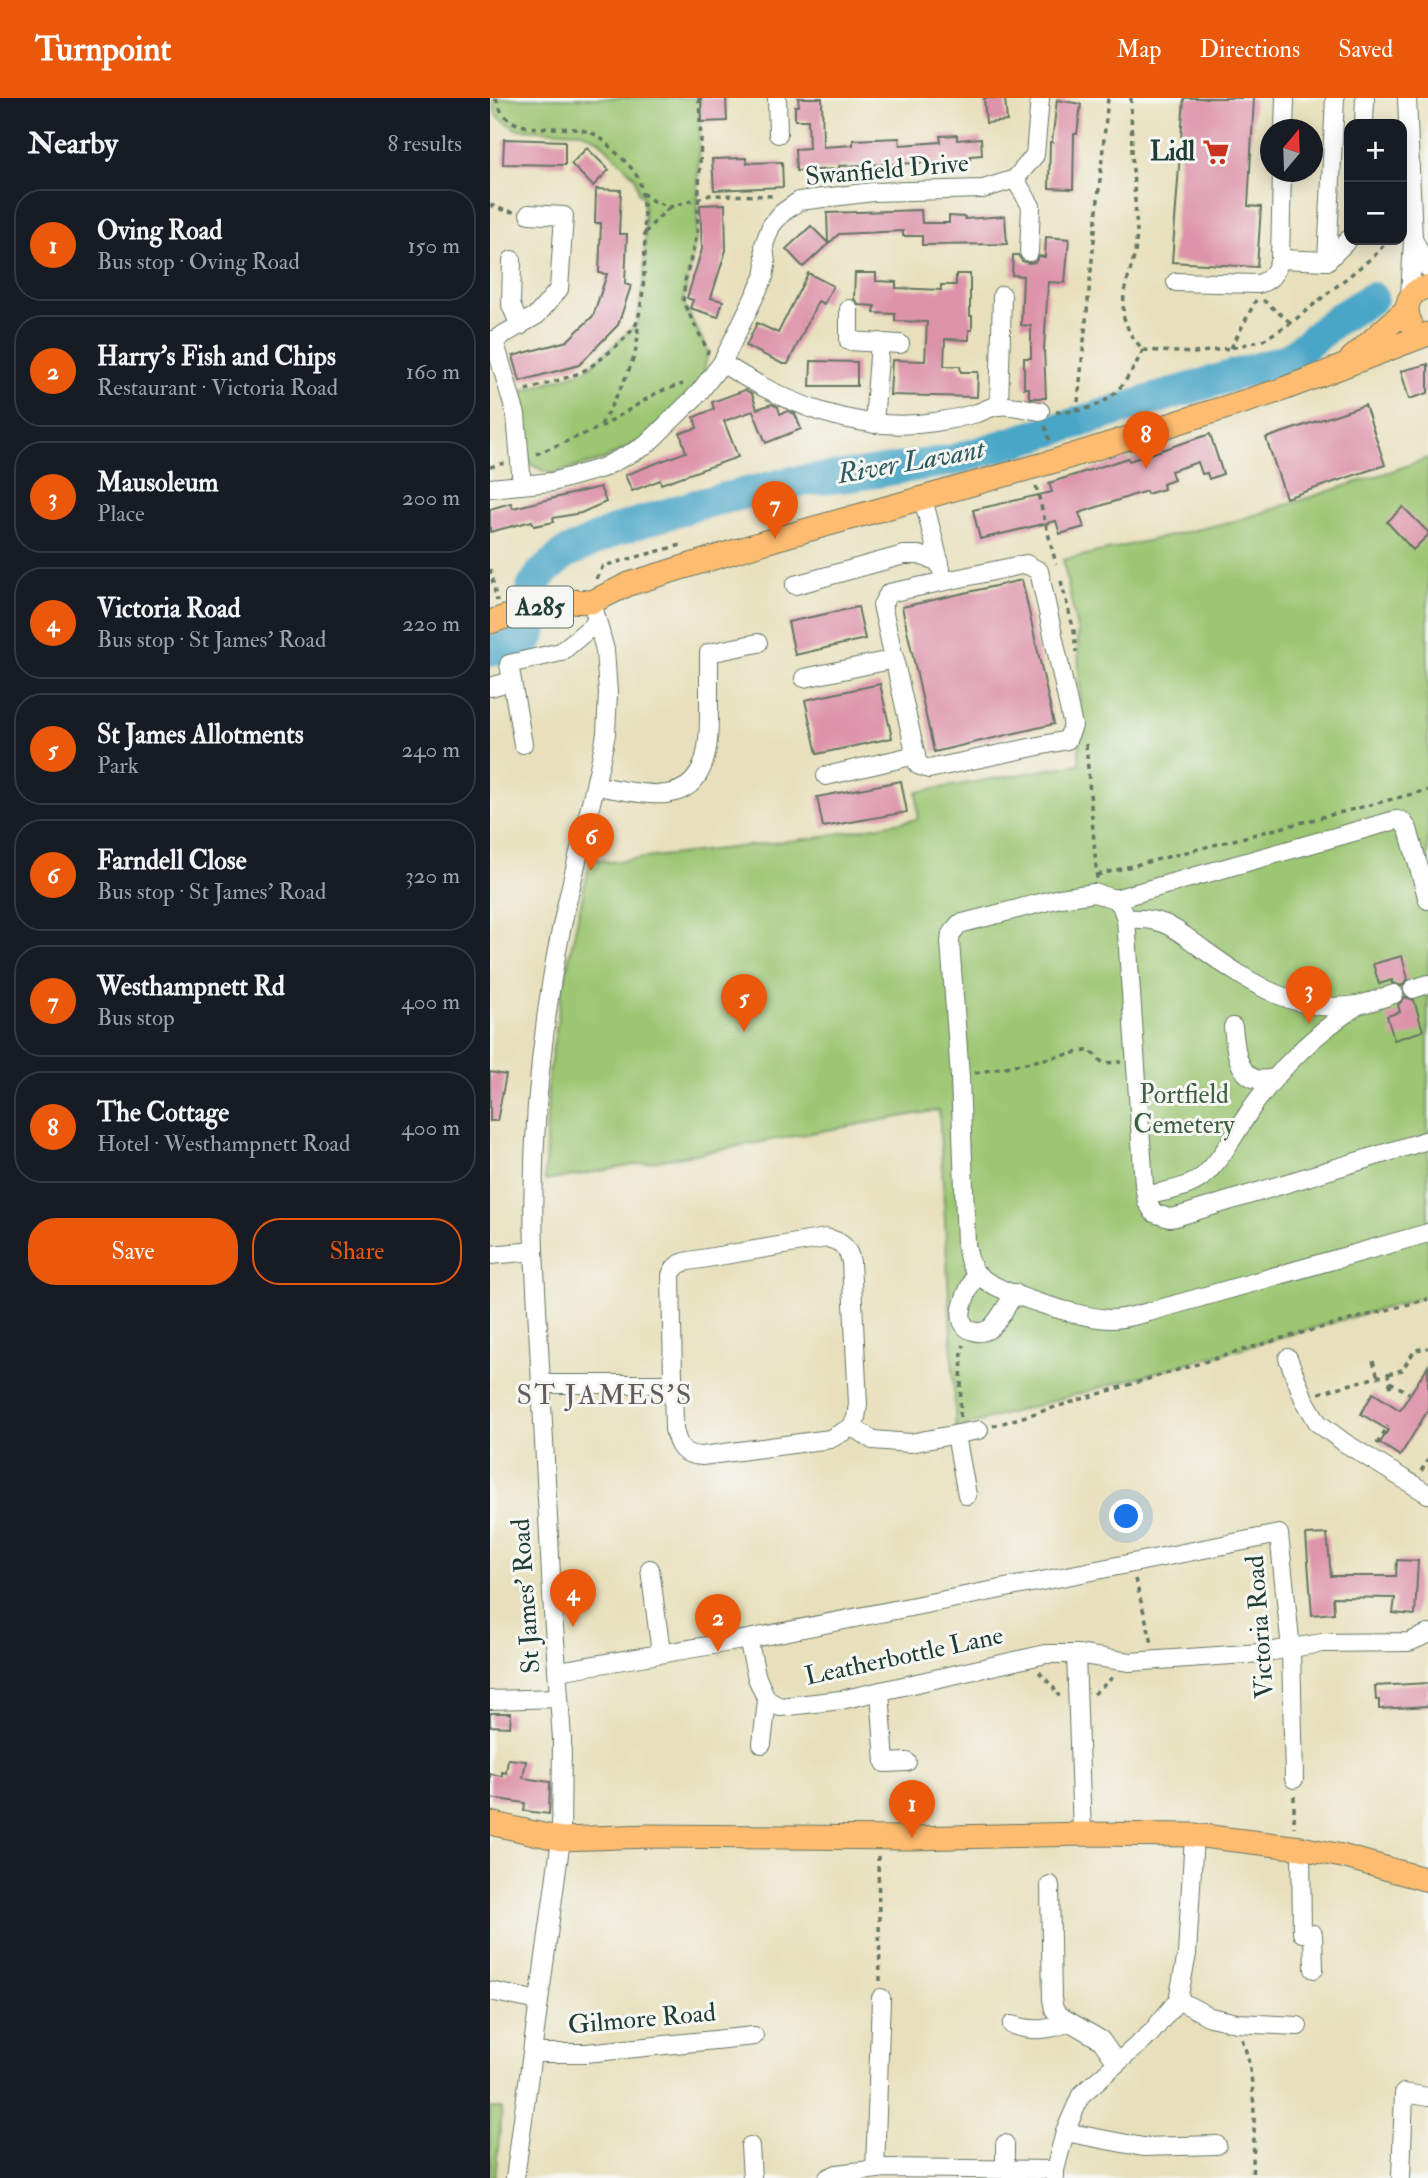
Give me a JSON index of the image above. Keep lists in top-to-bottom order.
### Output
{
  "streets": {
    "main road": ["A285"],
    "street": [
      "Swanfield Drive",
      "St James' Road",
      "Victoria Road",
      "Leatherbottle Lane",
      "Gilmore Road"
    ]
  },
  "crossings": [
    ["A285", "St James' Road"],
    ["St James' Road", "Victoria Road"],
    ["St James' Road", "Gilmore Road"],
    ["Victoria Road", "Leatherbottle Lane"]
  ],
  "districts": ["ST JAMES'S"],
  "water": ["River Lavant"],
  "parks": ["Portfield Cemetery"],
  "places": {
    "supermarket": ["Lidl"]
  },
  "north": "top",
  "page": {
    "header": "Turnpoint",
    "nav": ["Map", "Directions", "Saved"],
    "heading": ["Nearby", "8 results"],
    "map_buttons": ["+", "−"],
    "list": [
      {
        "mark": "1",
        "name": "Oving Road",
        "note": "Bus stop · Oving Road",
        "value": "150 m"
      },
      {
        "mark": "2",
        "name": "Harry's Fish and Chips",
        "note": "Restaurant · Victoria Road",
        "value": "160 m"
      },
      {
        "mark": "3",
        "name": "Mausoleum",
        "note": "Place",
        "value": "200 m"
      },
      {
        "mark": "4",
        "name": "Victoria Road",
        "note": "Bus stop · St James' Road",
        "value": "220 m"
      },
      {
        "mark": "5",
        "name": "St James Allotments",
        "note": "Park",
        "value": "240 m"
      },
      {
        "mark": "6",
        "name": "Farndell Close",
        "note": "Bus stop · St James' Road",
        "value": "320 m"
      },
      {
        "mark": "7",
        "name": "Westhampnett Rd",
        "note": "Bus stop",
        "value": "400 m"
      },
      {
        "mark": "8",
        "name": "The Cottage",
        "note": "Hotel · Westhampnett Road",
        "value": "400 m"
      }
    ],
    "pins": [
      "8",
      "7",
      "6",
      "3",
      "5",
      "4",
      "2",
      "1"
    ],
    "buttons": ["Save", "Share"]
  }
}
